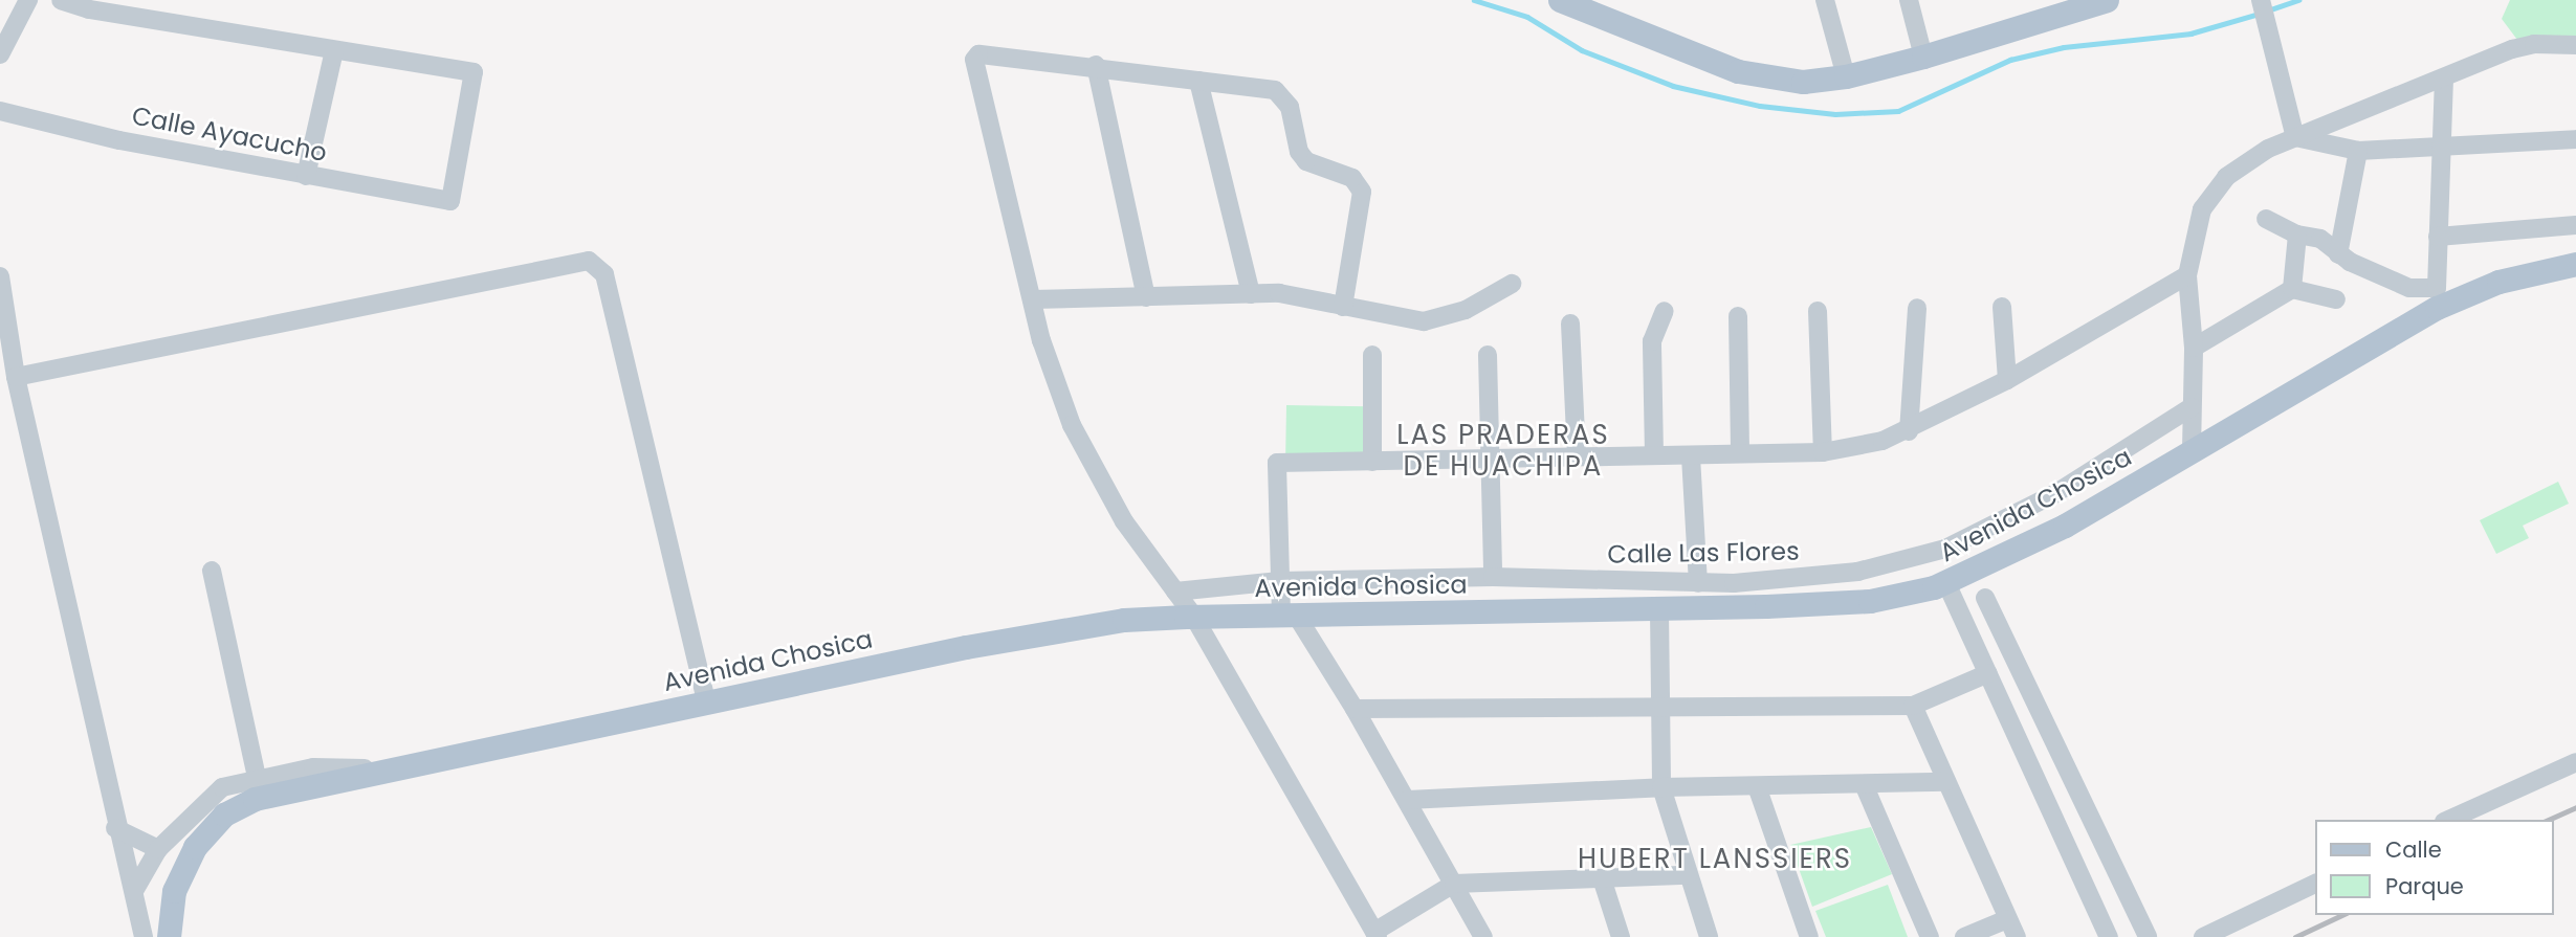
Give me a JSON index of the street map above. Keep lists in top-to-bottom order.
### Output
{
  "streets": {
    "main road": ["Avenida Chosica"],
    "street": ["Calle Ayacucho", "Calle Las Flores"]
  },
  "districts": ["LAS PRADERAS DE HUACHIPA", "HUBERT LANSSIERS"],
  "legend": ["Calle", "Parque"]
}
